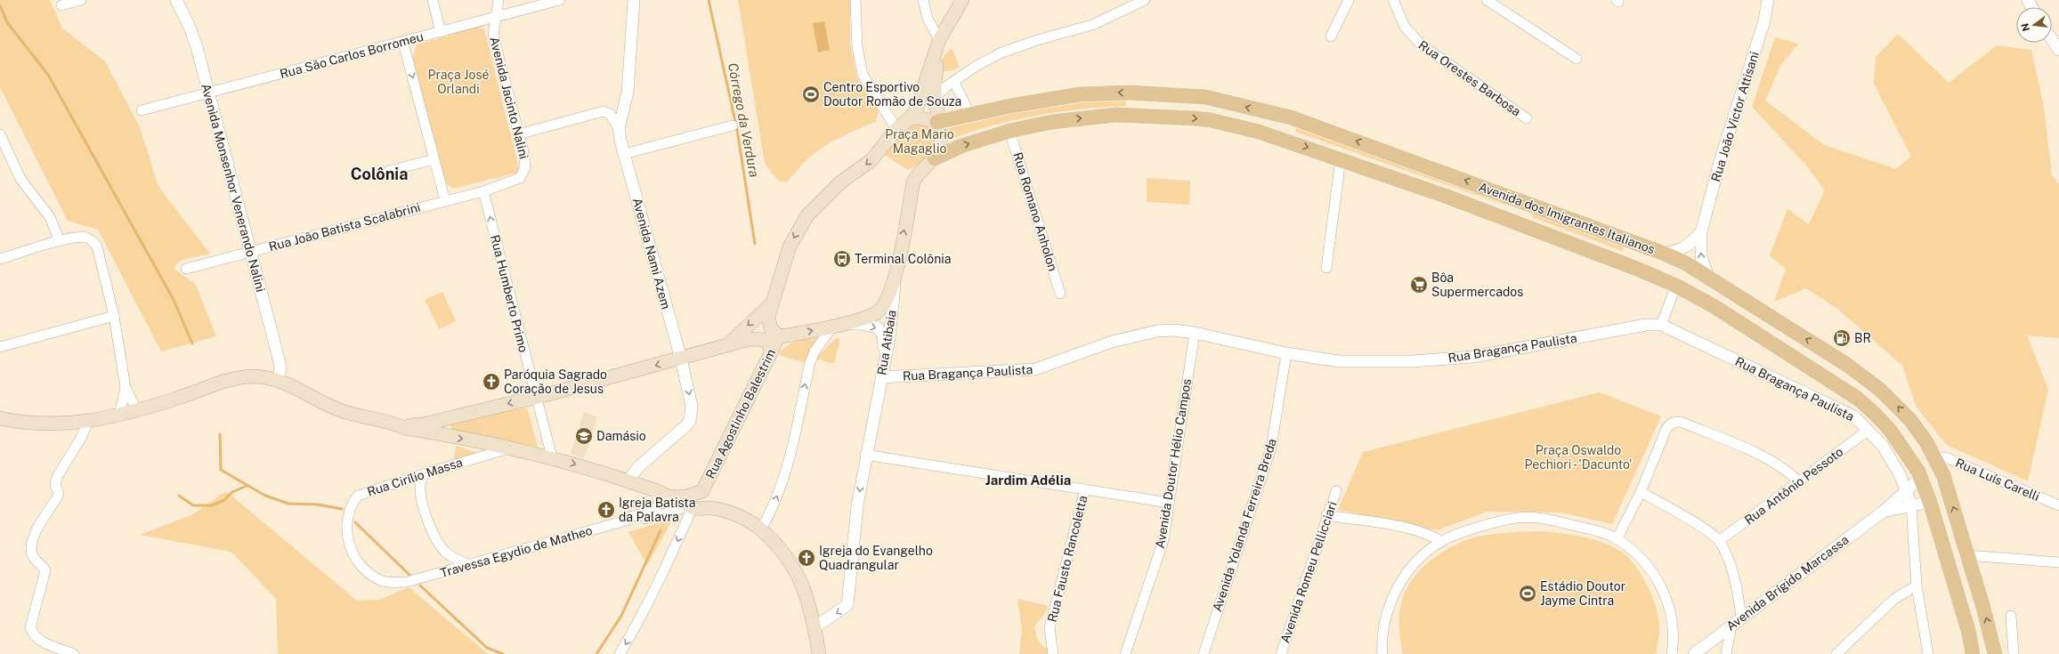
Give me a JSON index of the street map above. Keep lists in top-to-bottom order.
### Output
{
  "streets": {
    "main road": ["Avenida dos Imigrantes Italianos", "Rua Atibaia", "Rua Agostinho Balestrim"],
    "street": [
      "Rua São Carlos Borromeu",
      "Rua Orestes Barbosa",
      "Avenida Jacinto Nalini",
      "Rua João Victor Attisani",
      "Avenida Monsenhor Venerando Nalini",
      "Rua Romano Anholon",
      "Rua João Batista Scalabrini",
      "Avenida Nami Azem",
      "Rua Humberto Primo",
      "Rua Bragança Paulista",
      "Avenida Doutor Hélio Campos",
      "Rua Cirílio Massa",
      "Rua Luís Carelli",
      "Rua Antônio Pessoto",
      "Avenida Yolanda Ferreira Breda",
      "Travessa Egydio de Matheo",
      "Rua Fausto Rancoletta",
      "Avenida Romeu Pellicciari",
      "Avenida Brígido Marcassa"
    ]
  },
  "crossings": [
    ["Rua São Carlos Borromeu", "Avenida Jacinto Nalini"],
    ["Rua São Carlos Borromeu", "Avenida Monsenhor Venerando Nalini"],
    ["Avenida Jacinto Nalini", "Rua João Batista Scalabrini"],
    ["Avenida Jacinto Nalini", "Rua Humberto Primo"],
    ["Rua João Victor Attisani", "Avenida dos Imigrantes Italianos"],
    ["Avenida Monsenhor Venerando Nalini", "Rua João Batista Scalabrini"],
    ["Rua Romano Anholon", "Avenida dos Imigrantes Italianos"],
    ["Avenida dos Imigrantes Italianos", "Rua Atibaia"],
    ["Avenida dos Imigrantes Italianos", "Rua Luís Carelli"],
    ["Avenida dos Imigrantes Italianos", "Avenida Brígido Marcassa"],
    ["Rua João Batista Scalabrini", "Rua Humberto Primo"],
    ["Rua Atibaia", "Rua Bragança Paulista"],
    ["Rua Bragança Paulista", "Avenida Doutor Hélio Campos"],
    ["Rua Bragança Paulista", "Rua Antônio Pessoto"],
    ["Rua Bragança Paulista", "Avenida Yolanda Ferreira Breda"],
    ["Rua Bragança Paulista", "Avenida Brígido Marcassa"],
    ["Rua Cirílio Massa", "Travessa Egydio de Matheo"]
  ],
  "one_way": ["Rua Humberto Primo"],
  "districts": ["Colônia", "Jardim Adélia"],
  "water": ["Córrego da Verdura"],
  "parks": ["Praça José Orlandi", "Praça Mario Magaglio", "Praça Oswaldo Pechiori - 'Dacunto'"],
  "places": {
    "sports": ["Centro Esportivo Doutor Romão de Souza", "Estádio Doutor Jayme Cintra"],
    "bus stop": ["Terminal Colônia"],
    "supermarket": ["Bôa Supermercados"],
    "fuel station": ["BR"],
    "church": ["Paróquia Sagrado Coração de Jesus", "Igreja Batista da Palavra", "Igreja do Evangelho Quadrangular"],
    "school or university": ["Damásio"]
  },
  "north": "left"
}
